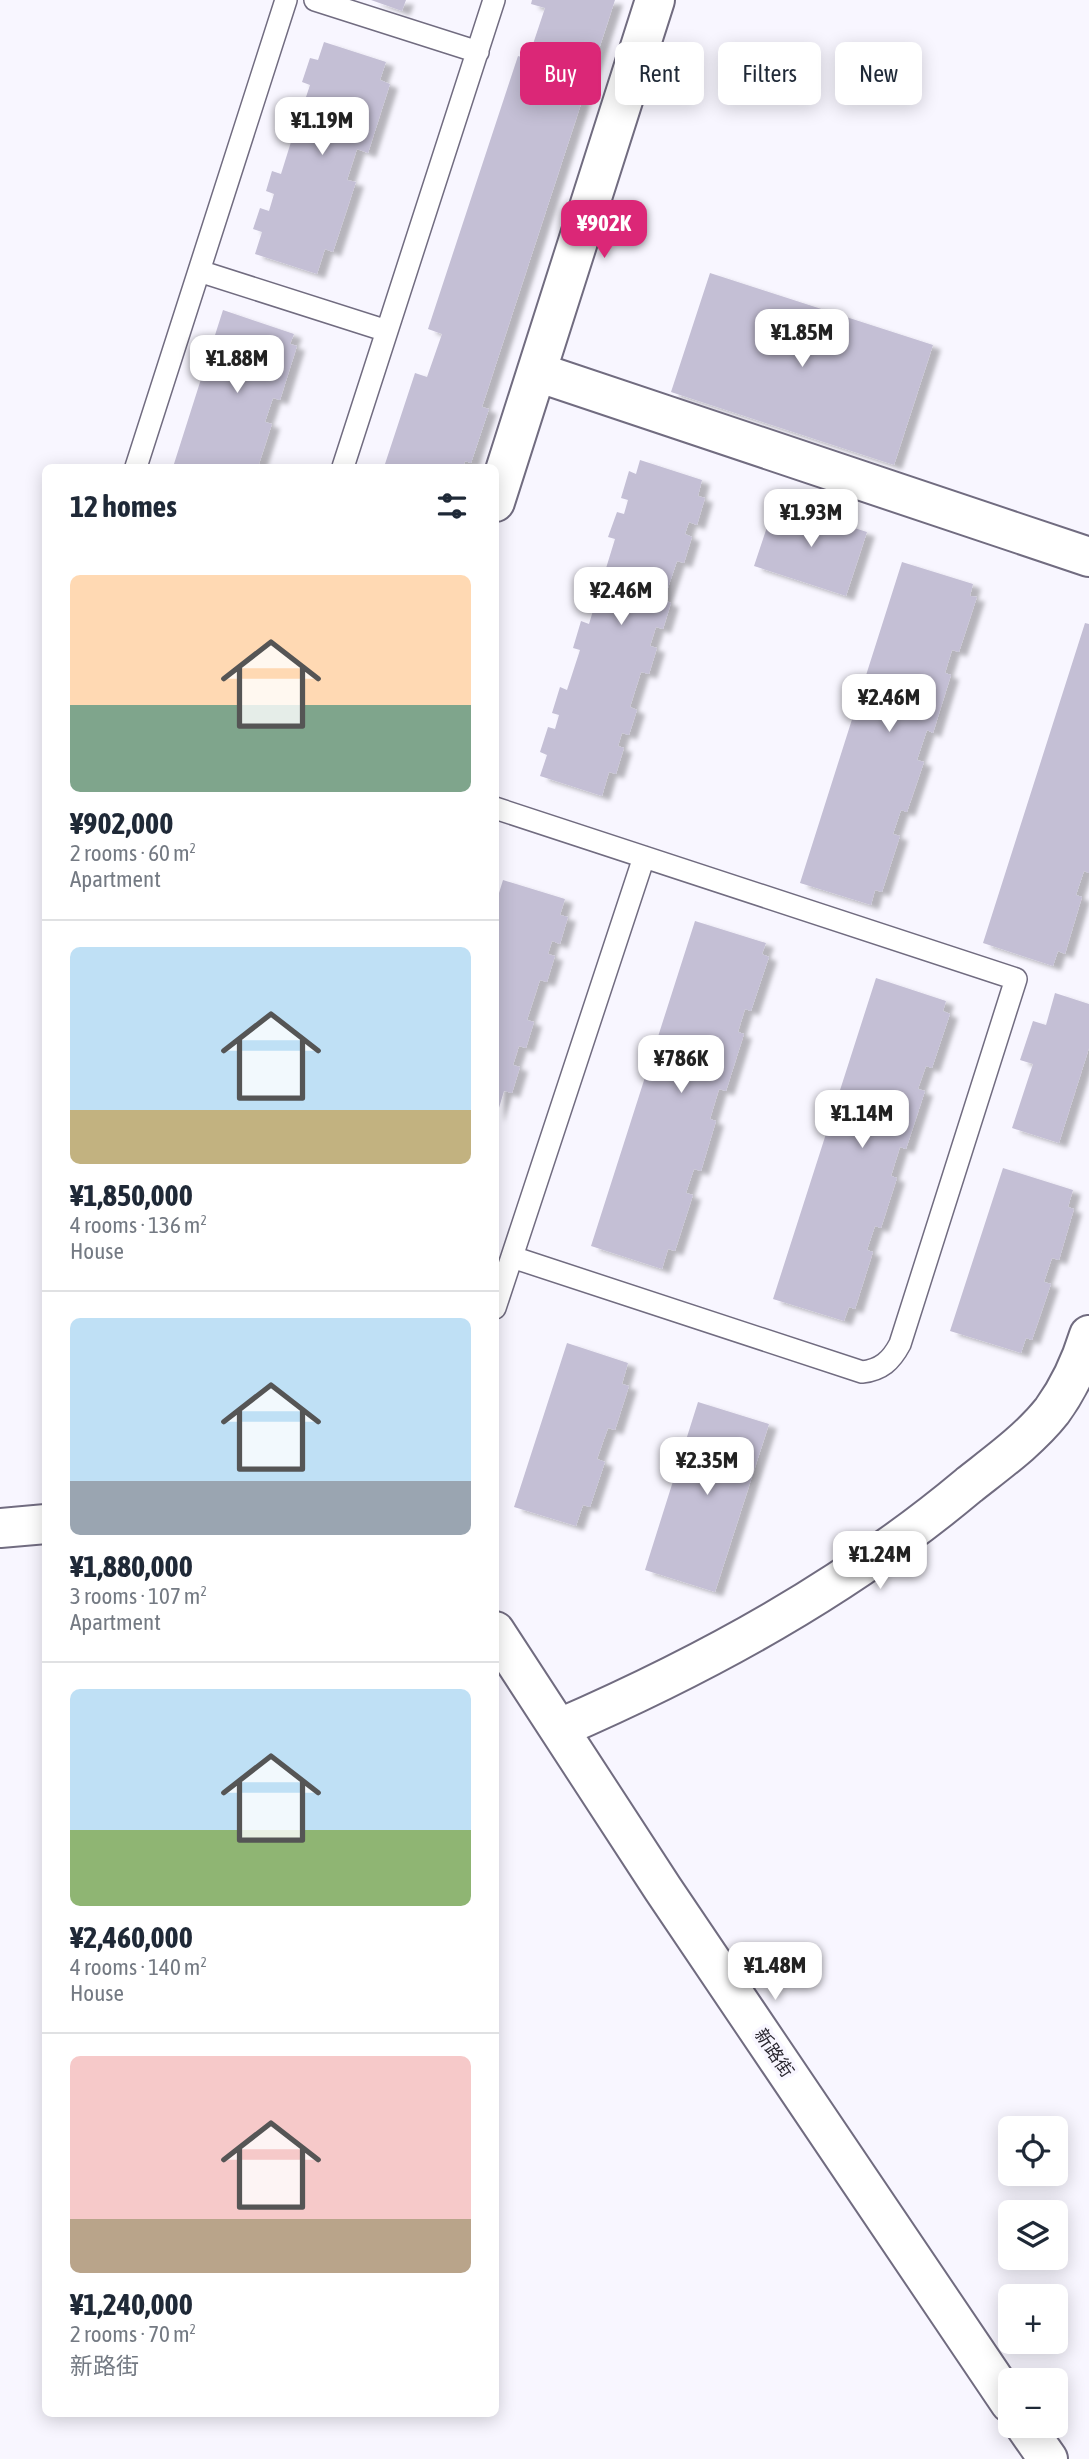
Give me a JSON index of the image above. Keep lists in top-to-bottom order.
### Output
{
  "streets": {
    "street": ["新路街"]
  },
  "page": {
    "chip": [
      "Buy",
      "Rent",
      "Filters",
      "New"
    ],
    "price": [
      "¥1.19M",
      "¥902K",
      "¥1.85M",
      "¥1.88M",
      "¥1.93M",
      "¥2.46M",
      "¥2.46M",
      "¥786K",
      "¥1.14M",
      "¥2.35M",
      "¥1.24M",
      "¥1.48M"
    ],
    "heading": "12 homes",
    "list": [
      {
        "name": "¥902,000",
        "note": "2 rooms · 60 m² · Apartment"
      },
      {
        "name": "¥1,850,000",
        "note": "4 rooms · 136 m² · House"
      },
      {
        "name": "¥1,880,000",
        "note": "3 rooms · 107 m² · Apartment"
      },
      {
        "name": "¥2,460,000",
        "note": "4 rooms · 140 m² · House"
      },
      {
        "name": "¥1,240,000",
        "note": "2 rooms · 70 m² · 新路街"
      }
    ],
    "map_buttons": ["+", "−"]
  }
}
